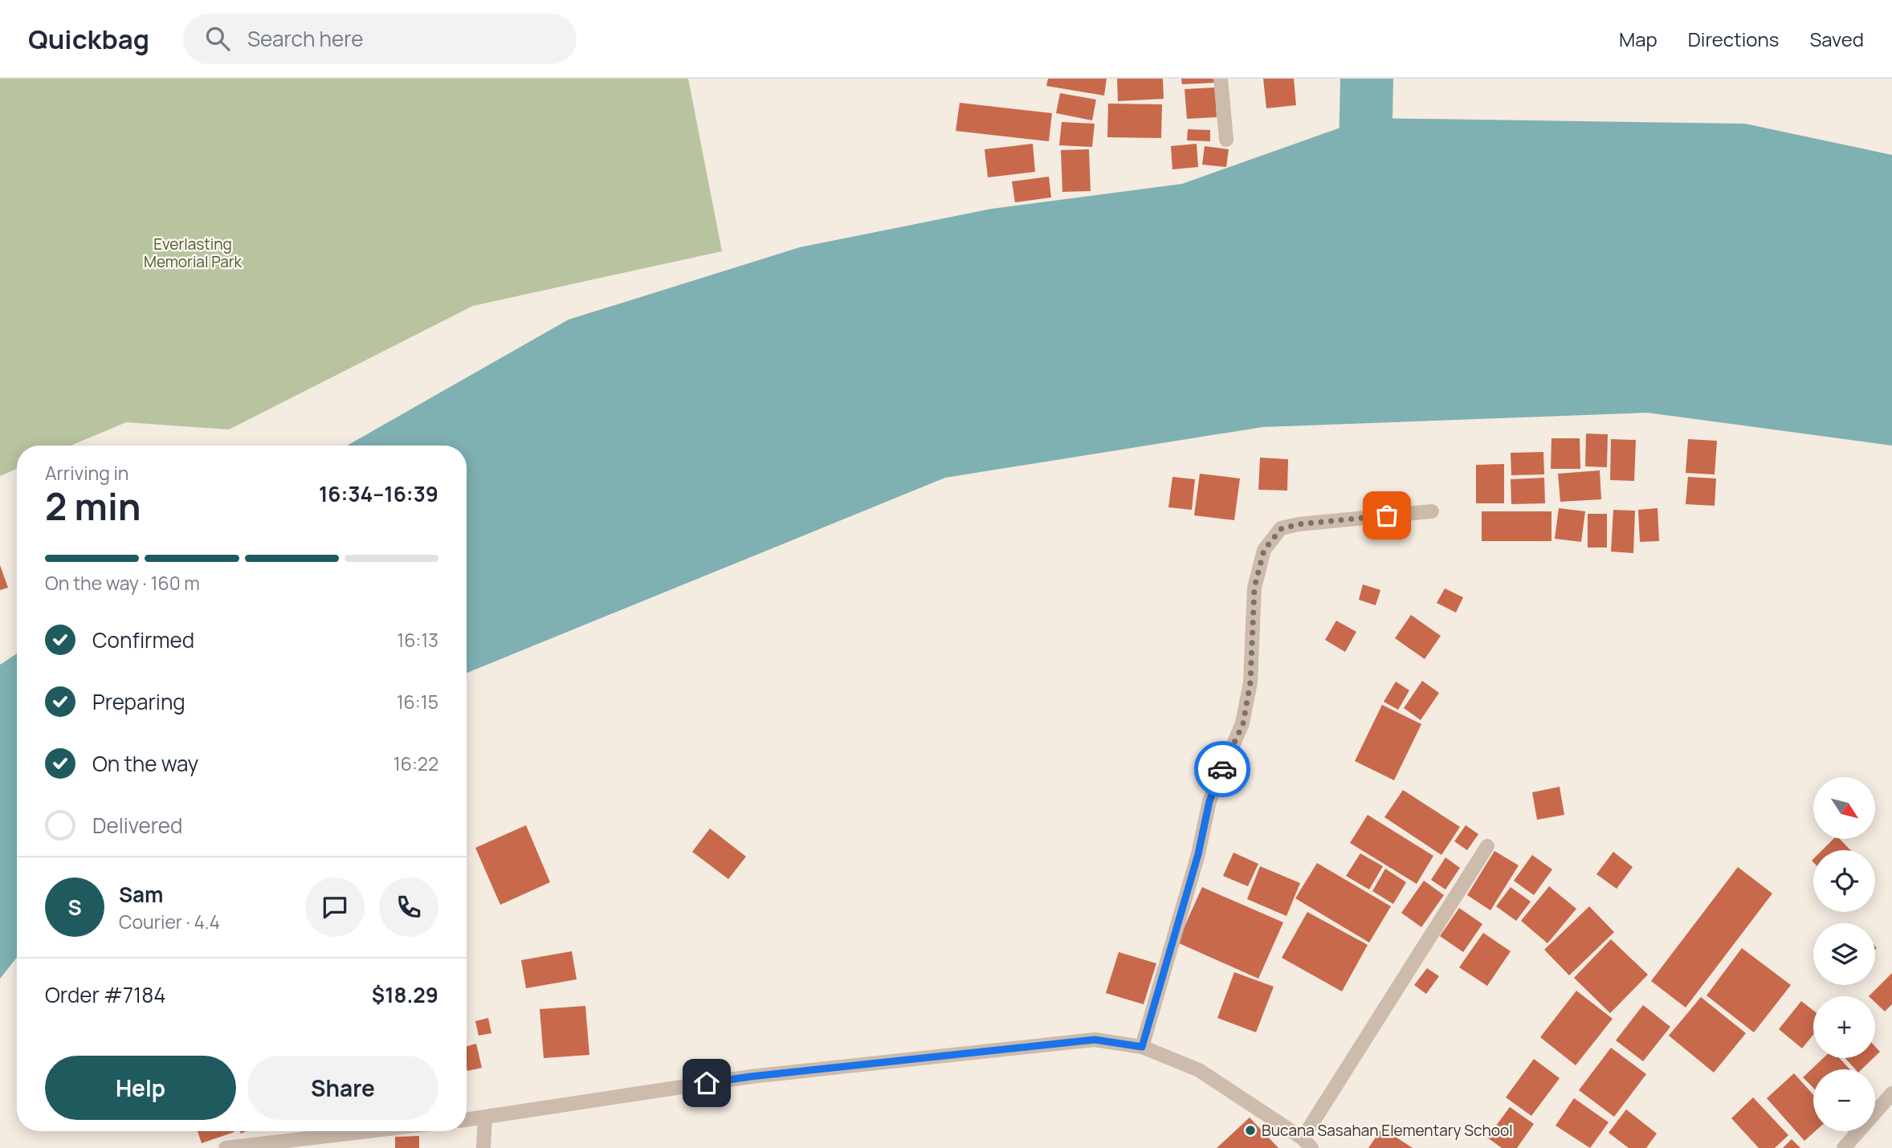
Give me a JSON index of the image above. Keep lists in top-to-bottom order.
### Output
{
  "parks": ["Everlasting Memorial Park"],
  "places": ["Bucana Sasahan Elementary School"],
  "north": "bottom right",
  "page": {
    "header": "Quickbag",
    "search": "Search here",
    "nav": ["Map", "Directions", "Saved"],
    "heading": ["2 min", "Arriving in", "16:34–16:39"],
    "panel": [
      "Sam",
      "Courier · 4.4",
      "Order #7184",
      "$18.29"
    ],
    "bar": "On the way · 160 m",
    "list": [
      ["Confirmed", "16:13"],
      ["Preparing", "16:15"],
      ["On the way", "16:22"],
      "Delivered"
    ],
    "map_buttons": ["+", "−"],
    "round": "S",
    "buttons": ["Help", "Share"]
  }
}
